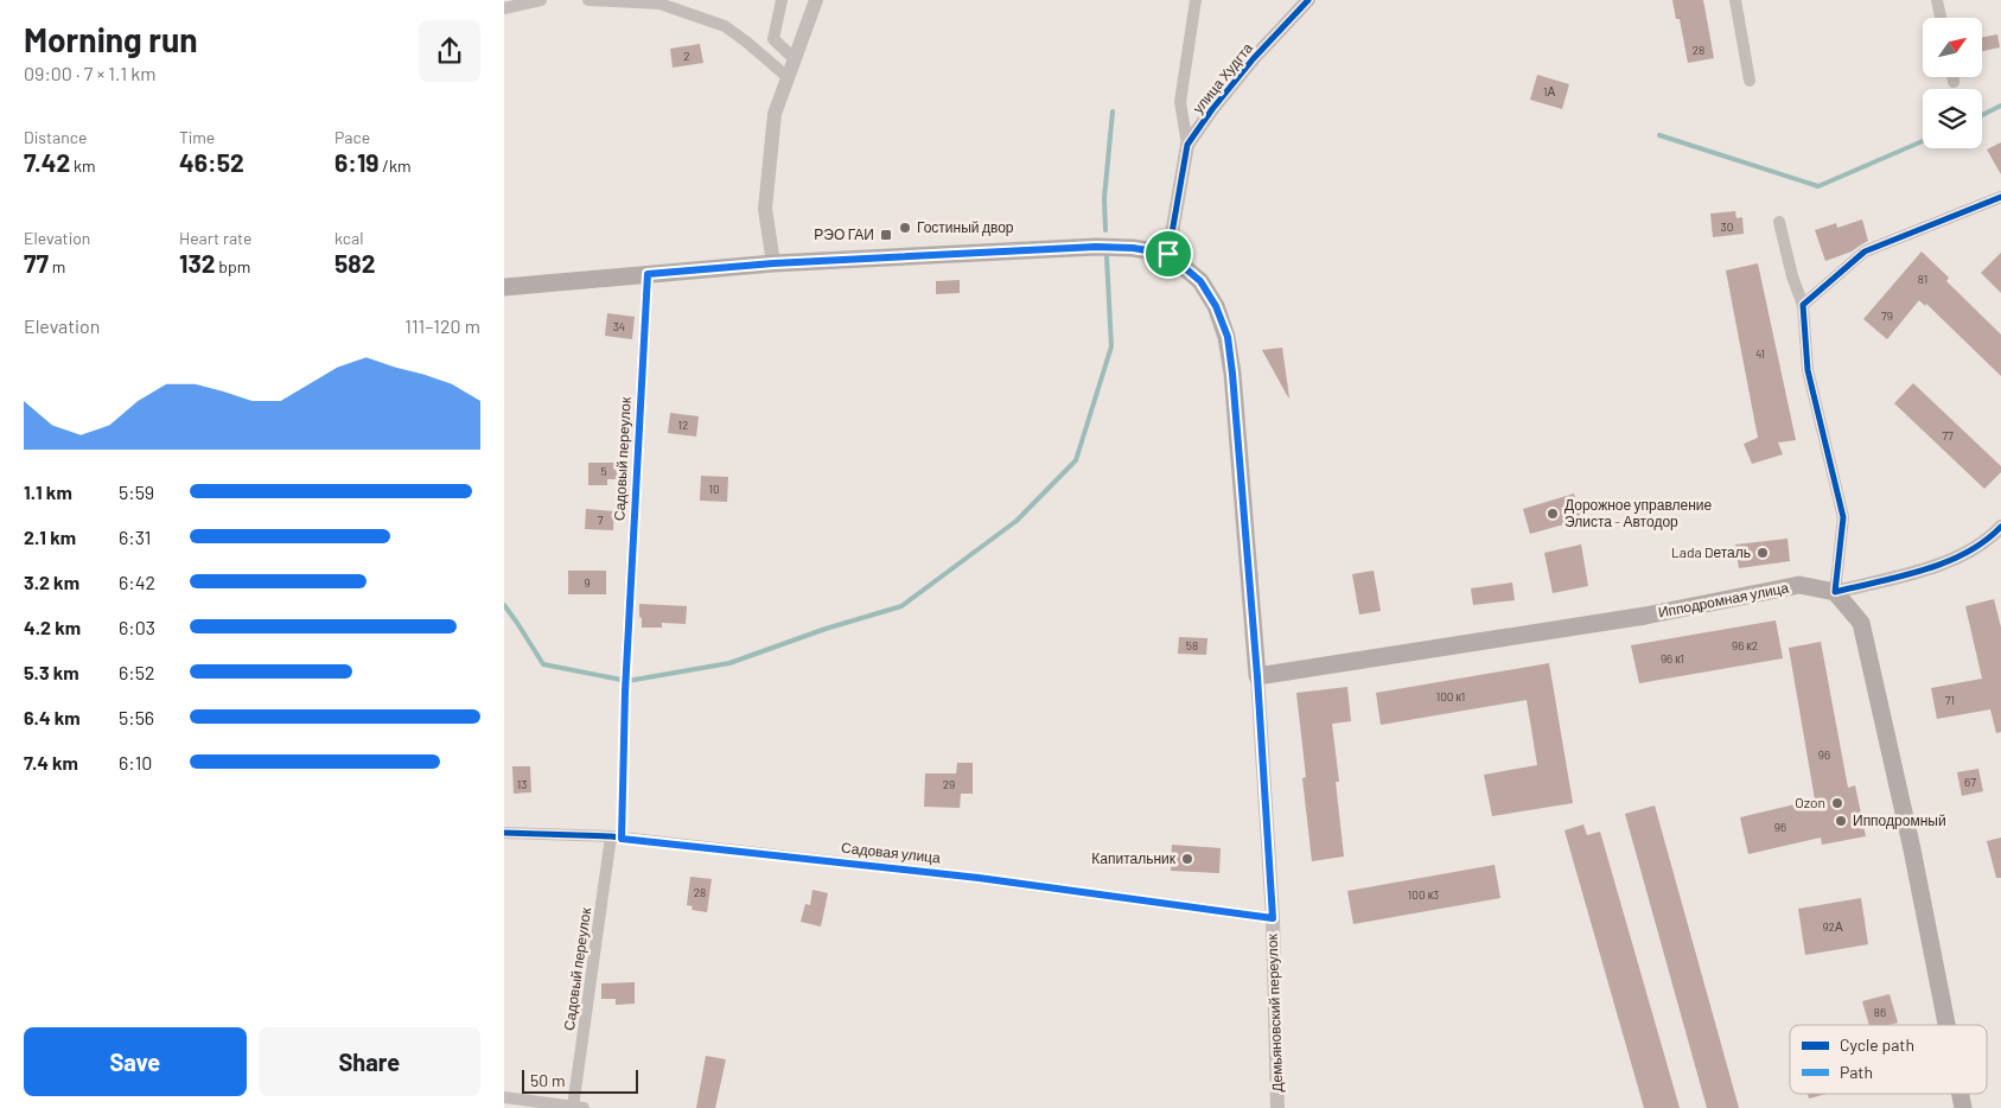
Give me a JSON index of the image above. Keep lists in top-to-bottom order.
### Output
{
  "streets": {
    "main road": ["Ипподромная улица", "Демьяновский переулок"],
    "street": ["улица Худгта", "Садовый переулок", "Садовая улица"]
  },
  "crossings": [
    ["улица Худгта", "Демьяновский переулок"],
    ["Садовый переулок", "Садовая улица"],
    ["Ипподромная улица", "Демьяновский переулок"],
    ["Садовая улица", "Демьяновский переулок"]
  ],
  "places": {
    "other": [
      "Гостиный двор",
      "Дорожное управление Элиста - Автодор",
      "Lada Dеталь",
      "Ozon",
      "Ипподромный",
      "Капитальник"
    ],
    "transit": ["РЭО ГАИ"]
  },
  "house_numbers": [
    "28",
    "2",
    "1А",
    "30",
    "81",
    "79",
    "34",
    "41",
    "12",
    "77",
    "5",
    "10",
    "7",
    "9",
    "58",
    "96 к2",
    "96 к1",
    "100 к1",
    "71",
    "96",
    "67",
    "13",
    "29",
    "96",
    "28",
    "100 к3",
    "92А",
    "86"
  ],
  "legend": ["Cycle path", "Path"],
  "scale_bar": "50 m",
  "north": "top right",
  "page": {
    "heading": ["Morning run", "09:00 · 7 × 1.1 km"],
    "stats": [
      ["Distance", "7.42 km"],
      ["Time", "46:52"],
      ["Pace", "6:19 /km"],
      ["Elevation", "77 m"],
      ["Heart rate", "132 bpm"],
      ["kcal", "582"]
    ],
    "chart": ["Elevation", "111–120 m"],
    "list": [
      {
        "name": "1.1 km",
        "note": "5:59"
      },
      {
        "name": "2.1 km",
        "note": "6:31"
      },
      {
        "name": "3.2 km",
        "note": "6:42"
      },
      {
        "name": "4.2 km",
        "note": "6:03"
      },
      {
        "name": "5.3 km",
        "note": "6:52"
      },
      {
        "name": "6.4 km",
        "note": "5:56"
      },
      {
        "name": "7.4 km",
        "note": "6:10"
      }
    ],
    "buttons": ["Save", "Share"],
    "scale": "50 m"
  }
}
